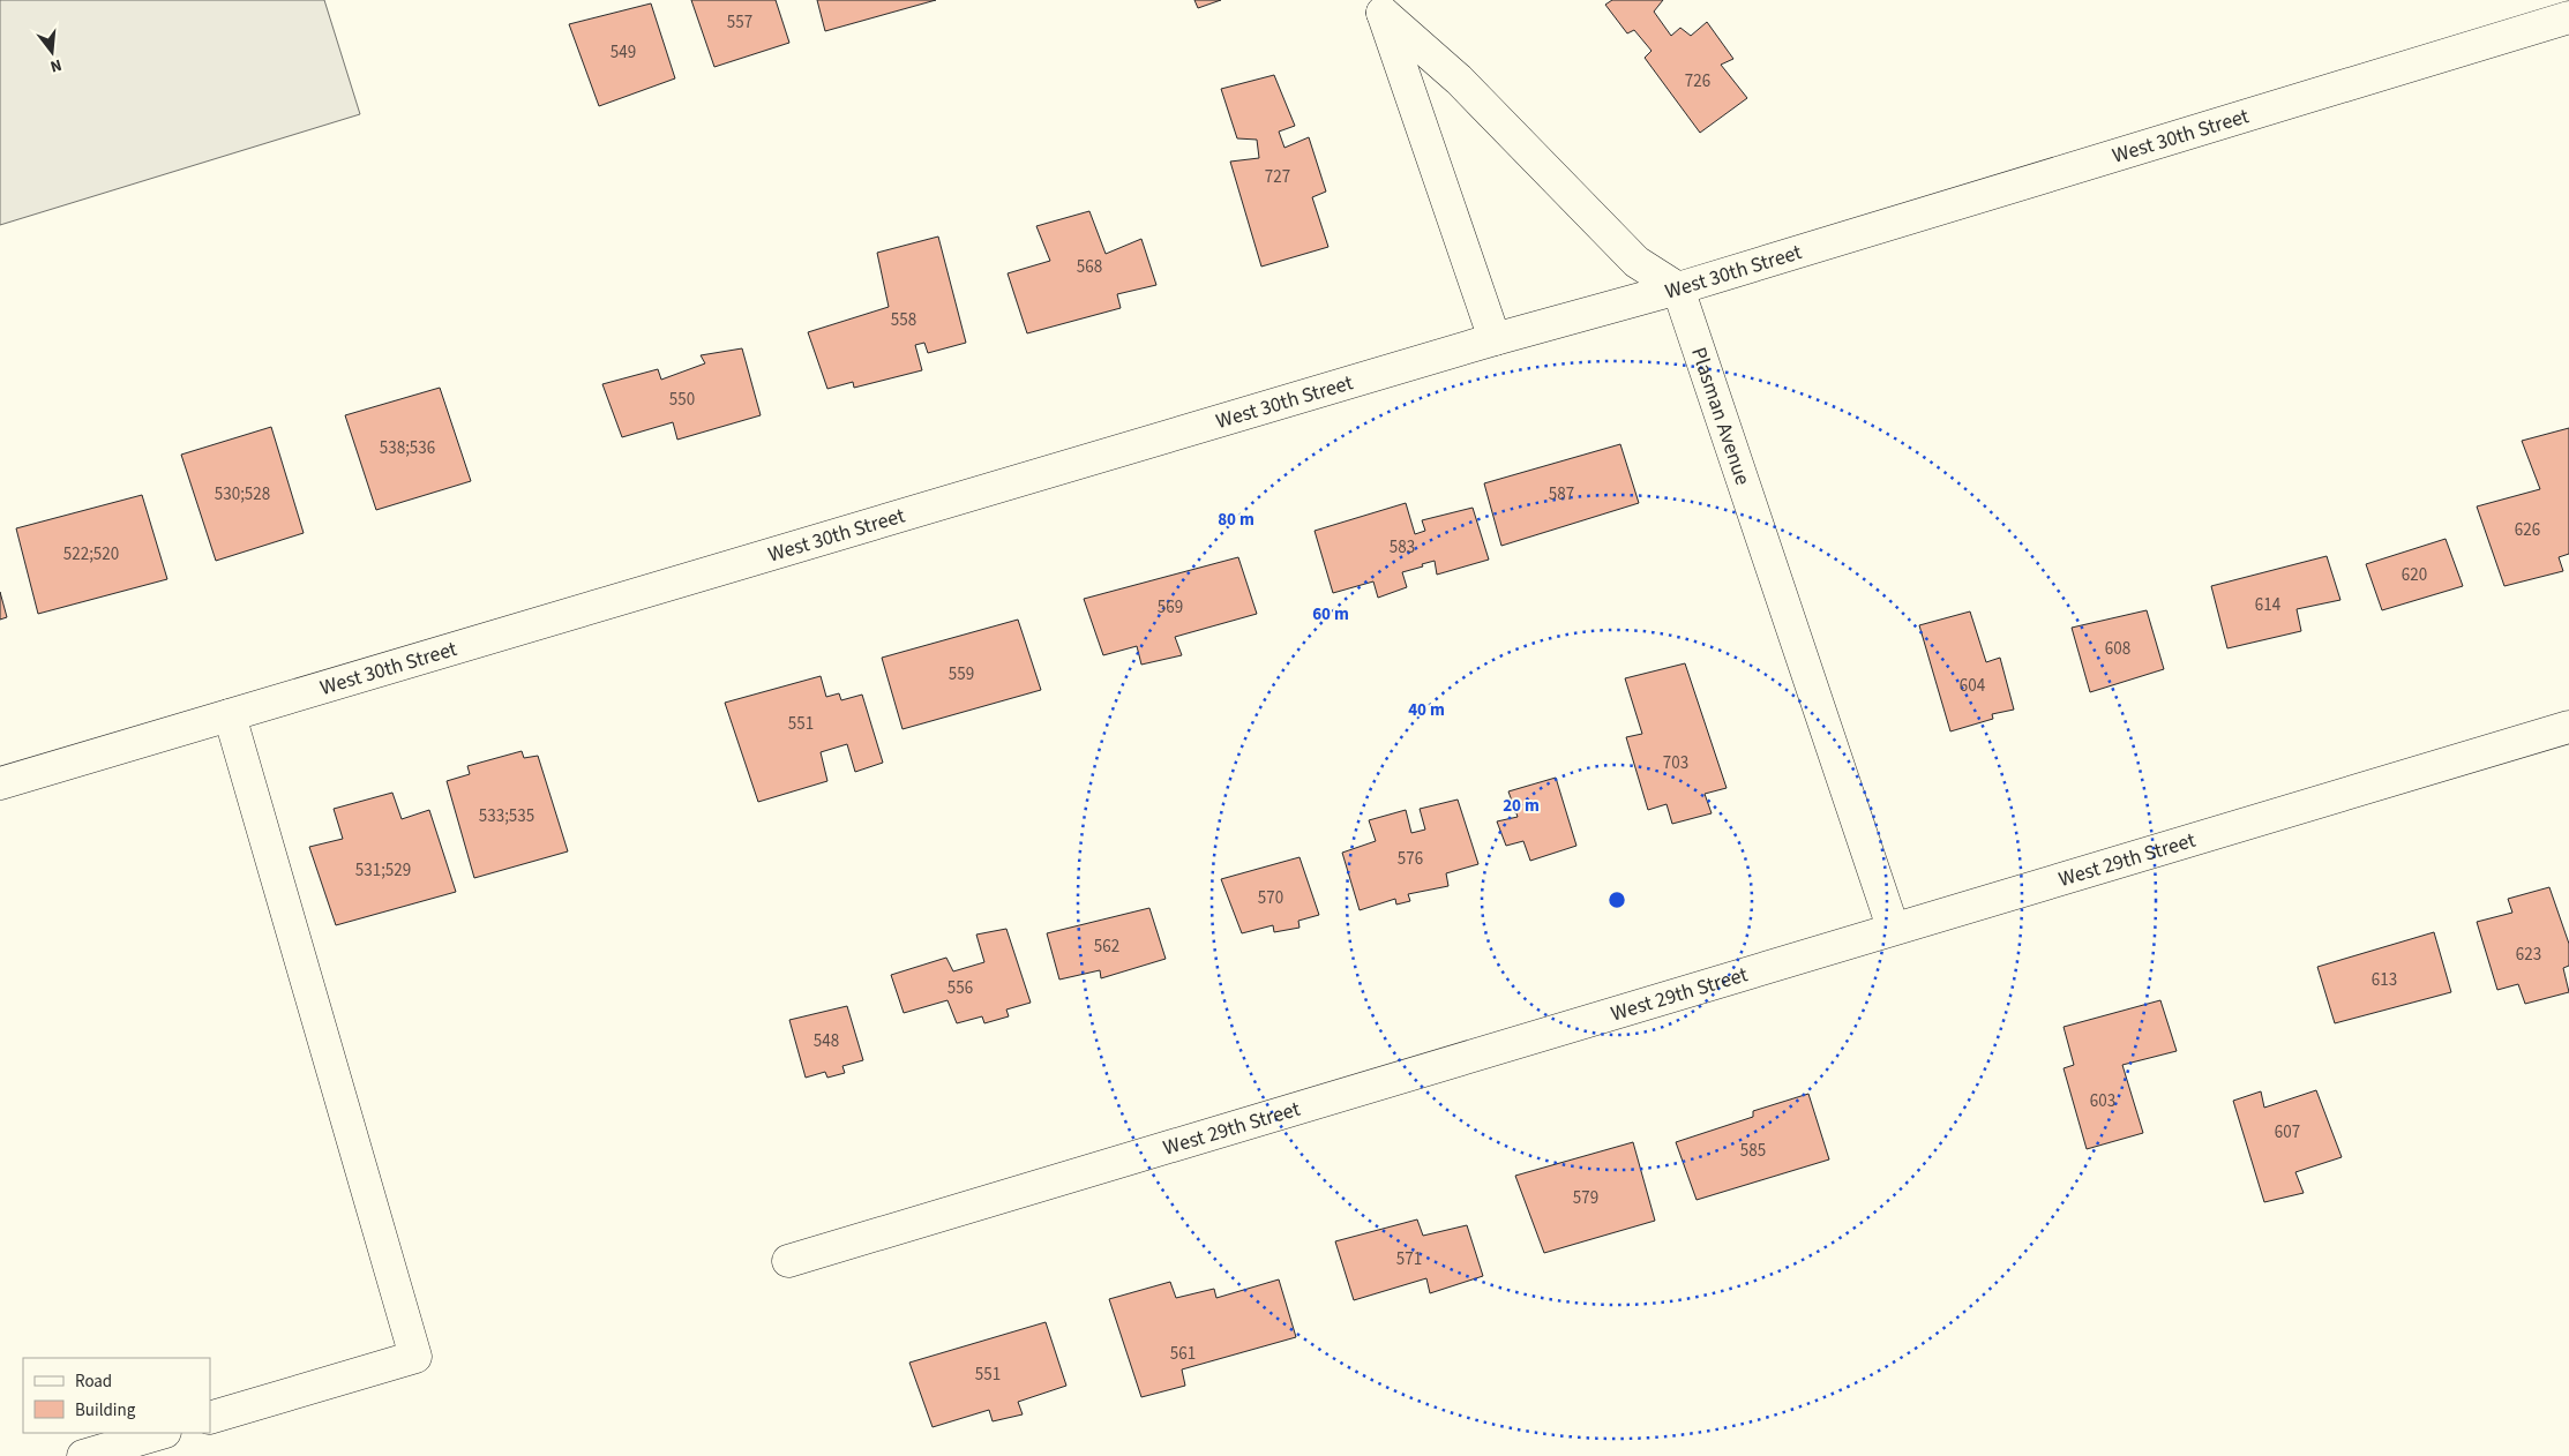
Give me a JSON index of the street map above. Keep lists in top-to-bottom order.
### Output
{
  "streets": {
    "street": ["West 30th Street", "Plasman Avenue", "West 29th Street"]
  },
  "crossings": [
    ["West 30th Street", "Plasman Avenue"],
    ["Plasman Avenue", "West 29th Street"]
  ],
  "house_numbers": [
    "557",
    "549",
    "726",
    "727",
    "568",
    "558",
    "550",
    "538;536",
    "530;528",
    "587",
    "626",
    "583",
    "522;520",
    "620",
    "614",
    "569",
    "608",
    "559",
    "604",
    "551",
    "703",
    "533;535",
    "576",
    "531;529",
    "570",
    "562",
    "623",
    "613",
    "556",
    "548",
    "603",
    "607",
    "585",
    "579",
    "571",
    "561",
    "551"
  ],
  "legend": ["Road", "Building"],
  "north": "bottom",
  "rings": [
    "80 m",
    "60 m",
    "40 m",
    "20 m"
  ]
}
